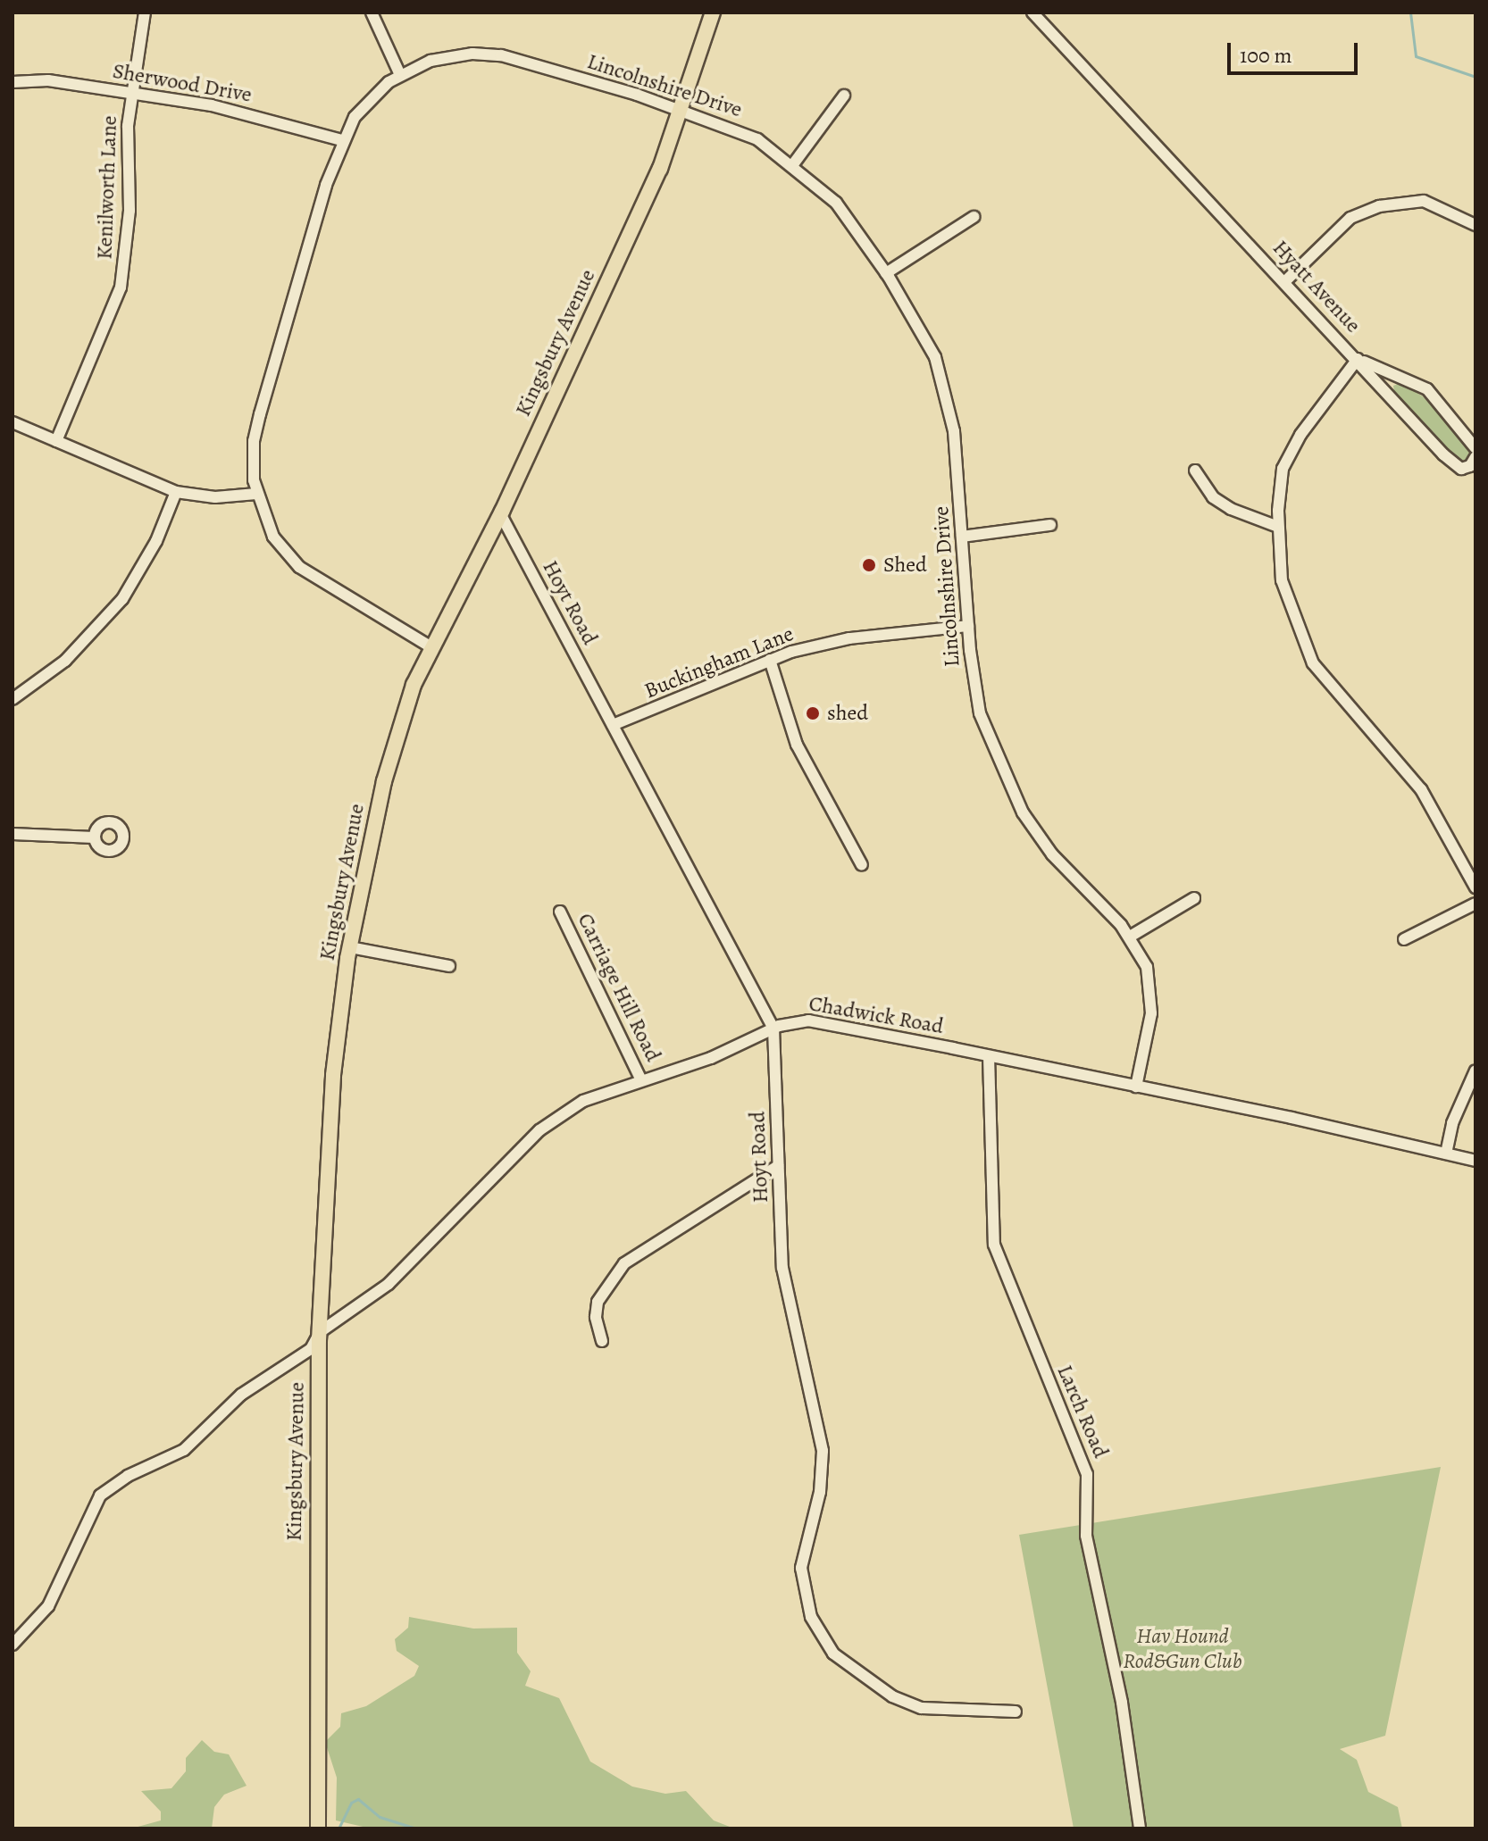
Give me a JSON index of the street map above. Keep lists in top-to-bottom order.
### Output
{
  "streets": {
    "main road": ["Kingsbury Avenue"],
    "street": [
      "Sherwood Drive",
      "Lincolnshire Drive",
      "Kenilworth Lane",
      "Hyatt Avenue",
      "Hoyt Road",
      "Buckingham Lane",
      "Carriage Hill Road",
      "Chadwick Road",
      "Larch Road"
    ]
  },
  "crossings": [
    ["Sherwood Drive", "Lincolnshire Drive"],
    ["Sherwood Drive", "Kenilworth Lane"],
    ["Lincolnshire Drive", "Kingsbury Avenue"],
    ["Lincolnshire Drive", "Buckingham Lane"],
    ["Lincolnshire Drive", "Chadwick Road"],
    ["Kingsbury Avenue", "Hoyt Road"],
    ["Kingsbury Avenue", "Chadwick Road"],
    ["Hoyt Road", "Buckingham Lane"],
    ["Hoyt Road", "Chadwick Road"],
    ["Carriage Hill Road", "Chadwick Road"],
    ["Chadwick Road", "Larch Road"]
  ],
  "parks": ["Hav Hound Rod&Gun Club"],
  "places": ["Shed", "shed"],
  "scale_bar": "100 m"
}
